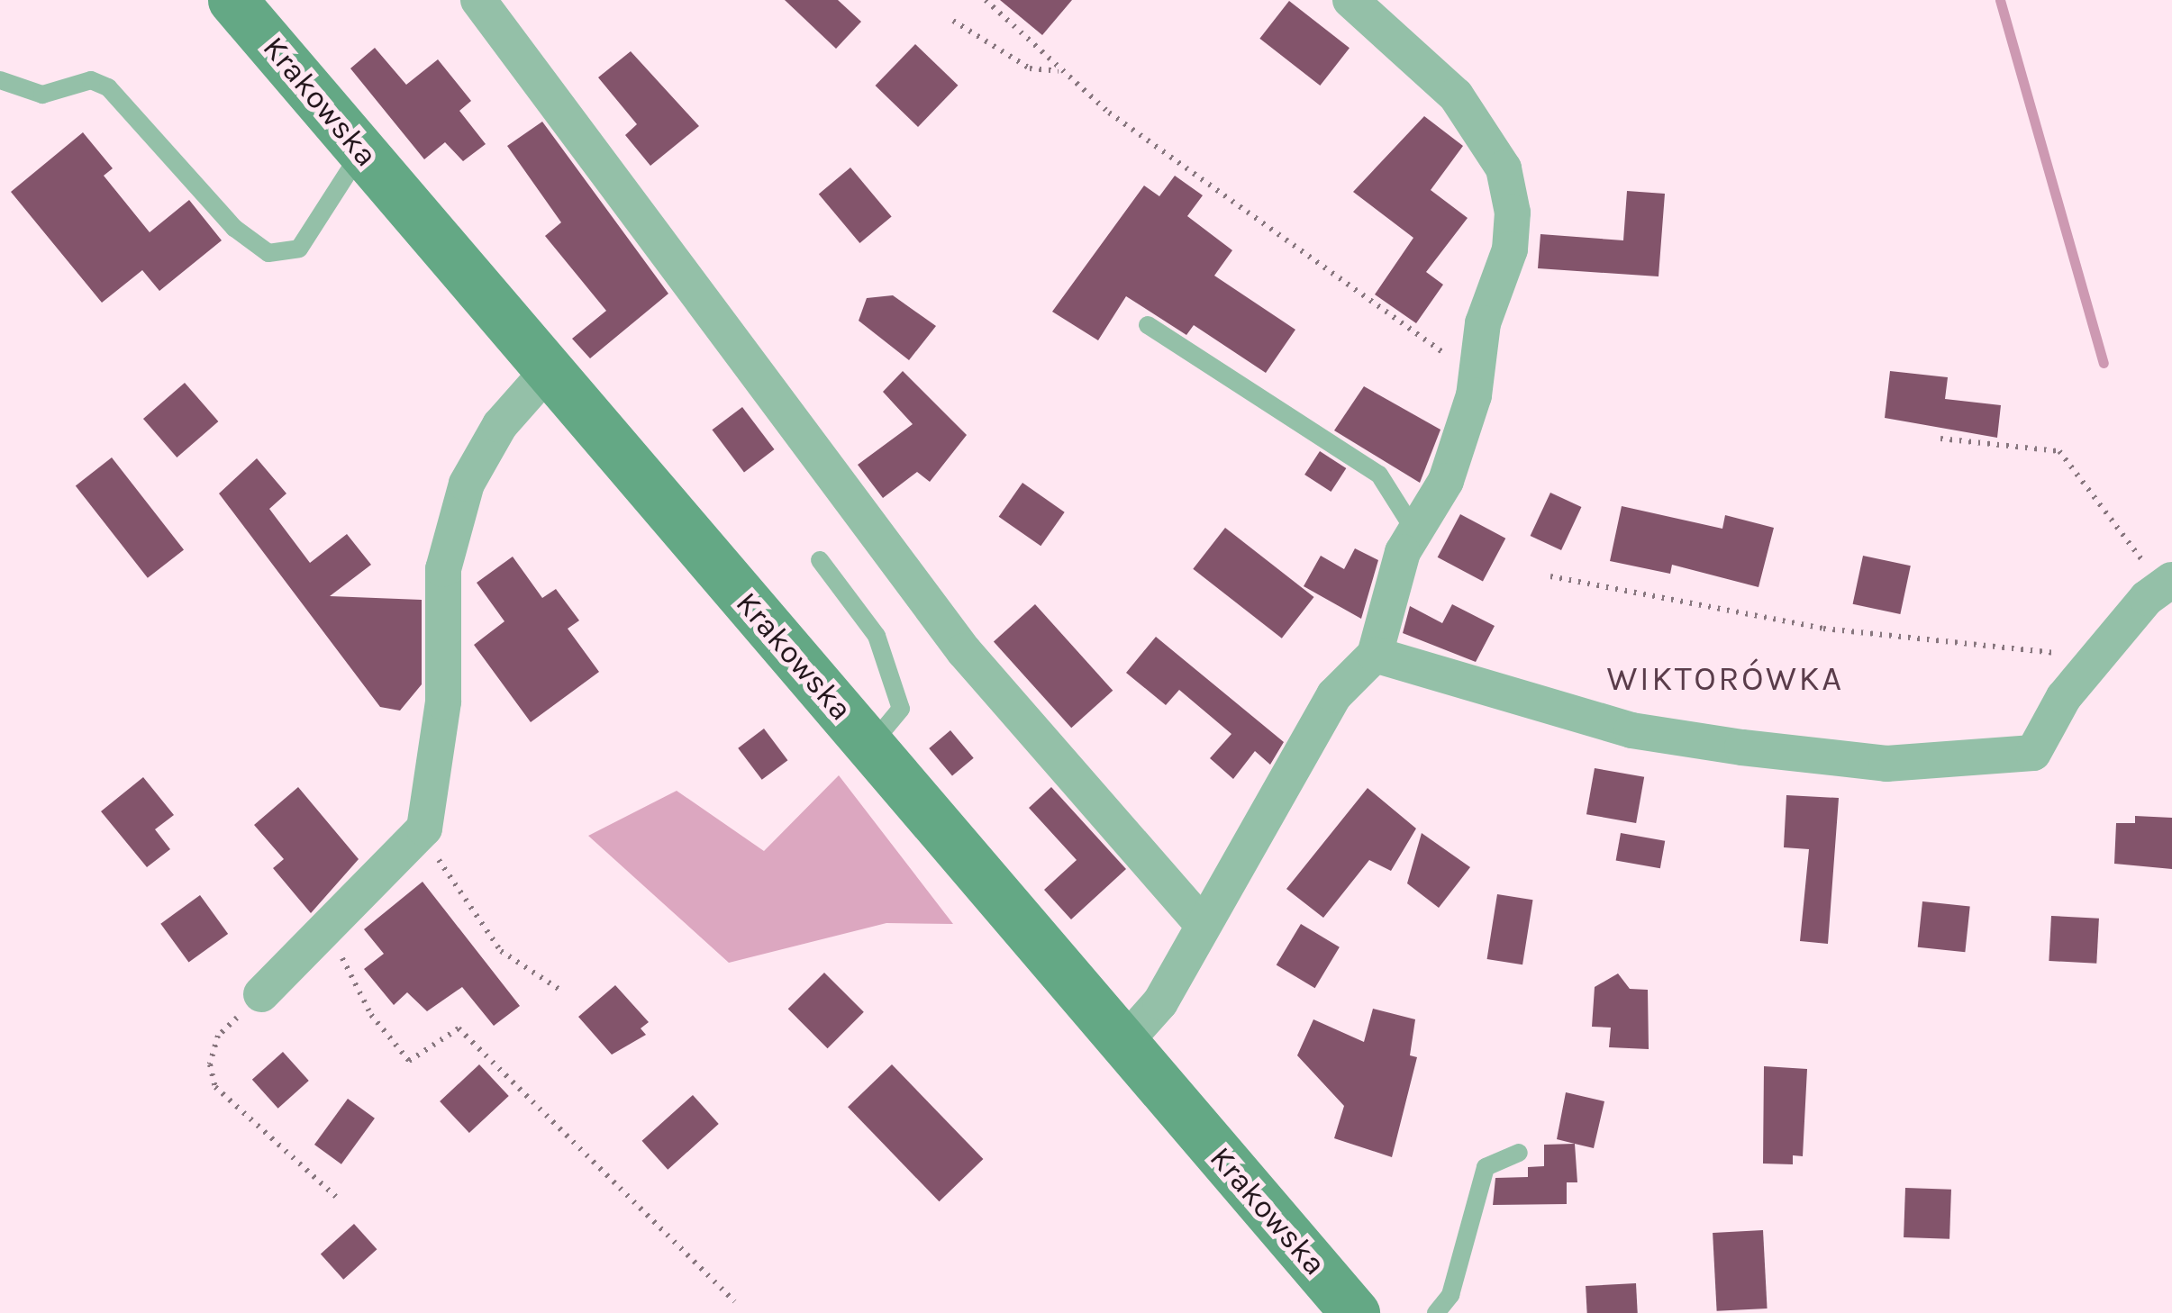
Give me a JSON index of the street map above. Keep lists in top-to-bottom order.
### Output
{
  "streets": {
    "main road": ["Krakowska"]
  },
  "districts": ["WIKTORÓWKA"]
}
